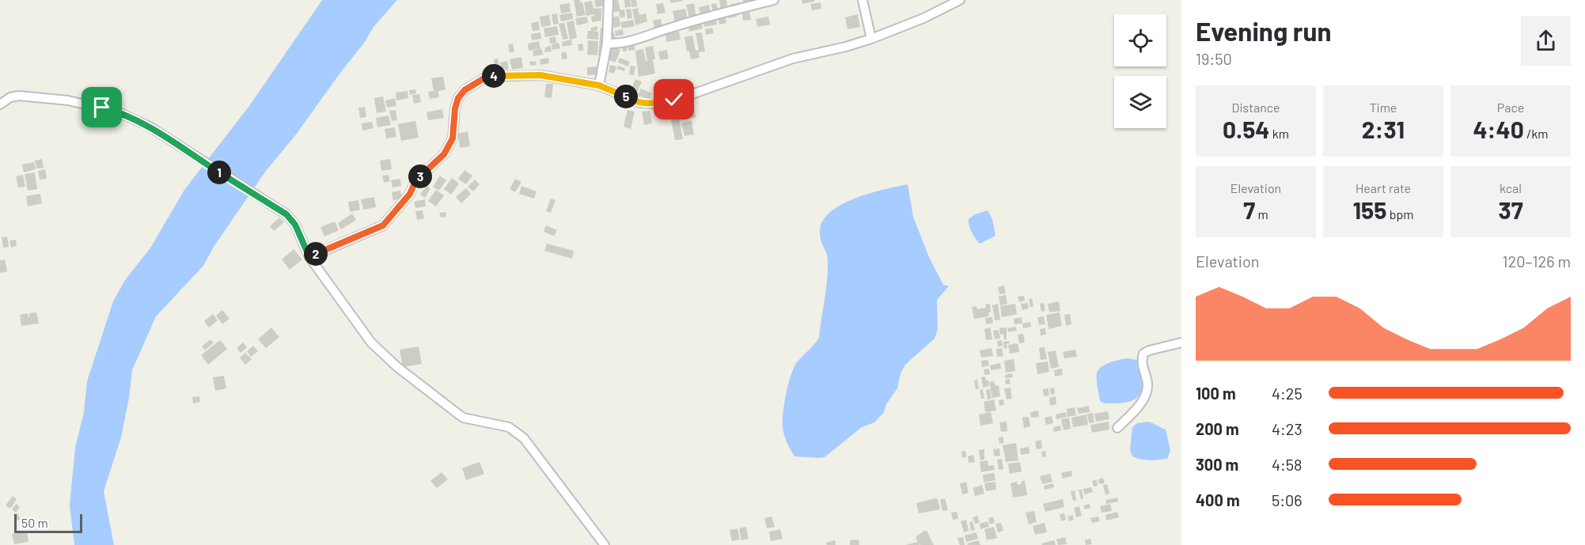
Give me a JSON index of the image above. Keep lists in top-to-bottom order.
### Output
{
  "scale_bar": "50 m",
  "page": {
    "heading": ["Evening run", "19:50"],
    "pins": [
      "4",
      "5",
      "1",
      "3",
      "2"
    ],
    "stats": [
      ["Distance", "0.54 km"],
      ["Time", "2:31"],
      ["Pace", "4:40 /km"],
      ["Elevation", "7 m"],
      ["Heart rate", "155 bpm"],
      ["kcal", "37"]
    ],
    "chart": ["Elevation", "120–126 m"],
    "list": [
      {
        "name": "100 m",
        "note": "4:25"
      },
      {
        "name": "200 m",
        "note": "4:23"
      },
      {
        "name": "300 m",
        "note": "4:58"
      },
      {
        "name": "400 m",
        "note": "5:06"
      }
    ],
    "scale": "50 m"
  }
}
